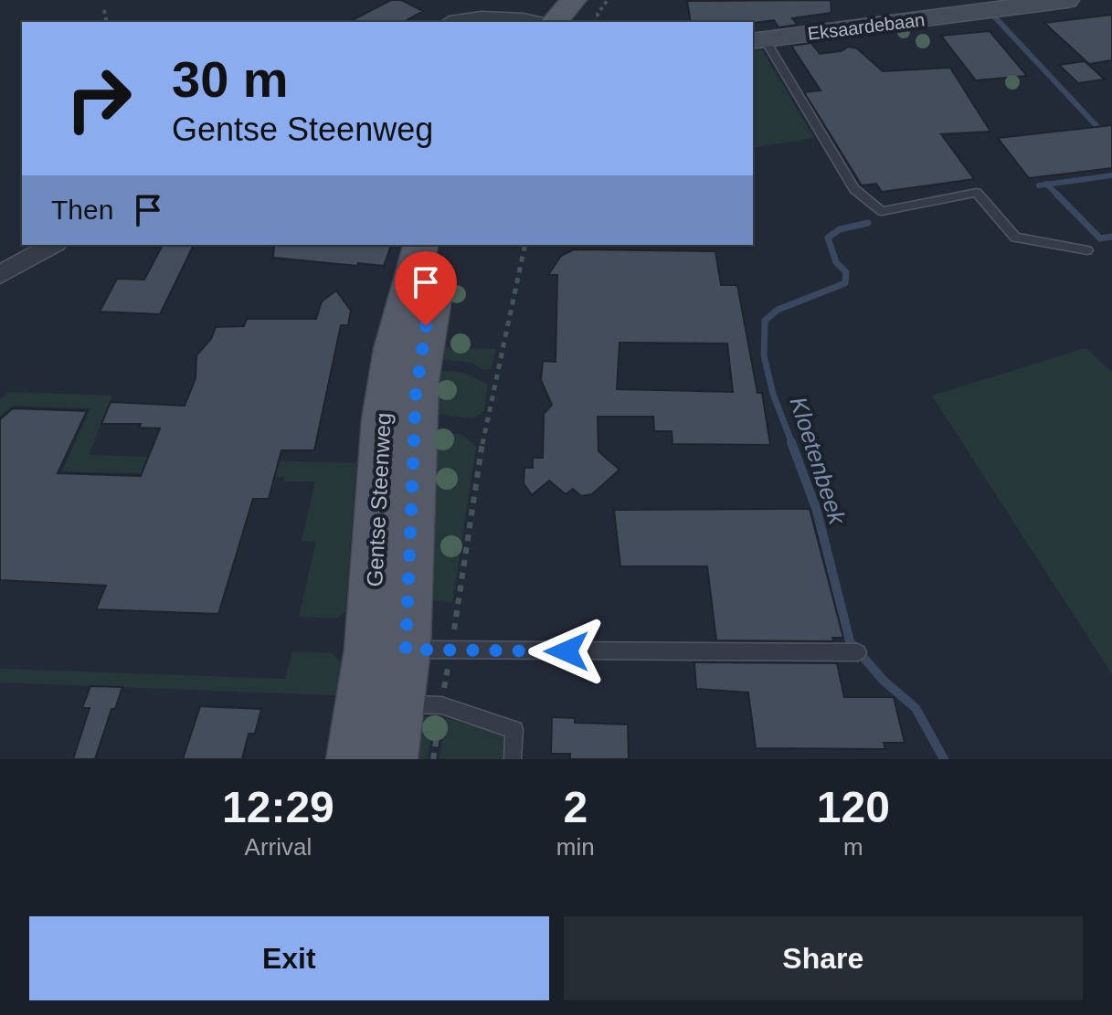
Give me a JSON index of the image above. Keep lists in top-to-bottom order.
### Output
{
  "streets": {
    "main road": ["Eksaardebaan", "Gentse Steenweg"]
  },
  "water": ["Kloetenbeek"],
  "page": {
    "turn": ["30 m", "Gentse Steenweg"],
    "then": "Then",
    "eta": [
      "12:29",
      "Arrival",
      "2",
      "min",
      "120",
      "m"
    ],
    "buttons": ["Exit", "Share"]
  }
}
